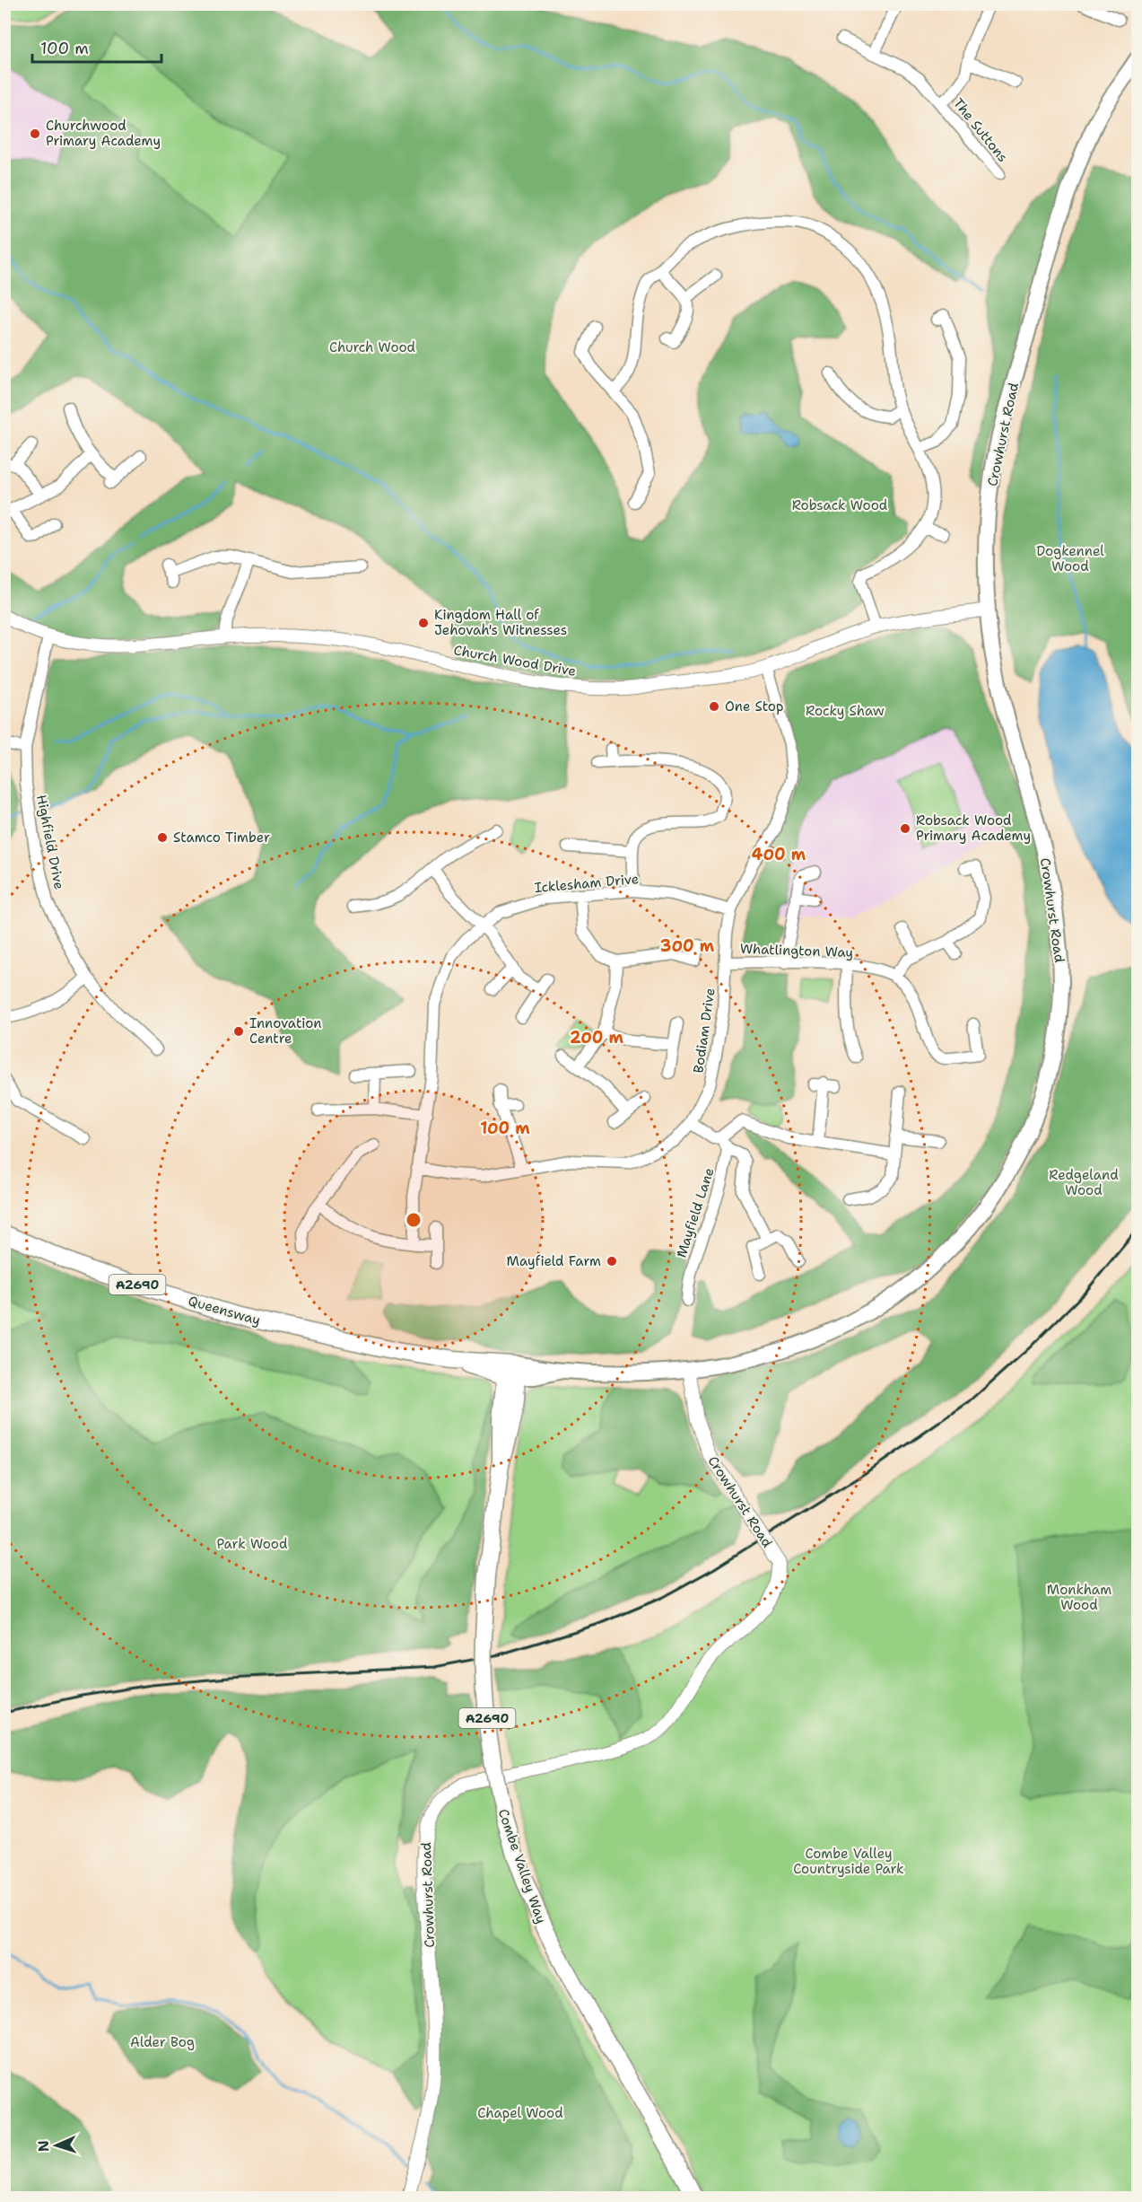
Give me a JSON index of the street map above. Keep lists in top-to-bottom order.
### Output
{
  "streets": {
    "main road": [
      "Crowhurst Road",
      "A2690",
      "Queensway",
      "Combe Valley Way"
    ],
    "street": [
      "The Suttons",
      "Church Wood Drive",
      "Highfield Drive",
      "Icklesham Drive",
      "Whatlington Way",
      "Bodiam Drive",
      "Mayfield Lane"
    ]
  },
  "crossings": [
    ["Crowhurst Road", "Church Wood Drive"],
    ["Crowhurst Road", "Queensway"],
    ["Church Wood Drive", "Highfield Drive"],
    ["Church Wood Drive", "Bodiam Drive"],
    ["Icklesham Drive", "Bodiam Drive"],
    ["Whatlington Way", "Bodiam Drive"],
    ["Queensway", "Combe Valley Way"]
  ],
  "parks": [
    "Church Wood",
    "Robsack Wood",
    "Dogkennel Wood",
    "Rocky Shaw",
    "Redgeland Wood",
    "Park Wood",
    "Monkham Wood",
    "Combe Valley Countryside Park",
    "Alder Bog",
    "Chapel Wood"
  ],
  "places": [
    "Churchwood Primary Academy",
    "Kingdom Hall of Jehovah's Witnesses",
    "One Stop",
    "Robsack Wood Primary Academy",
    "Stamco Timber",
    "Innovation Centre",
    "Mayfield Farm"
  ],
  "scale_bar": "100 m",
  "north": "left",
  "rings": [
    "400 m",
    "300 m",
    "200 m",
    "100 m"
  ]
}
